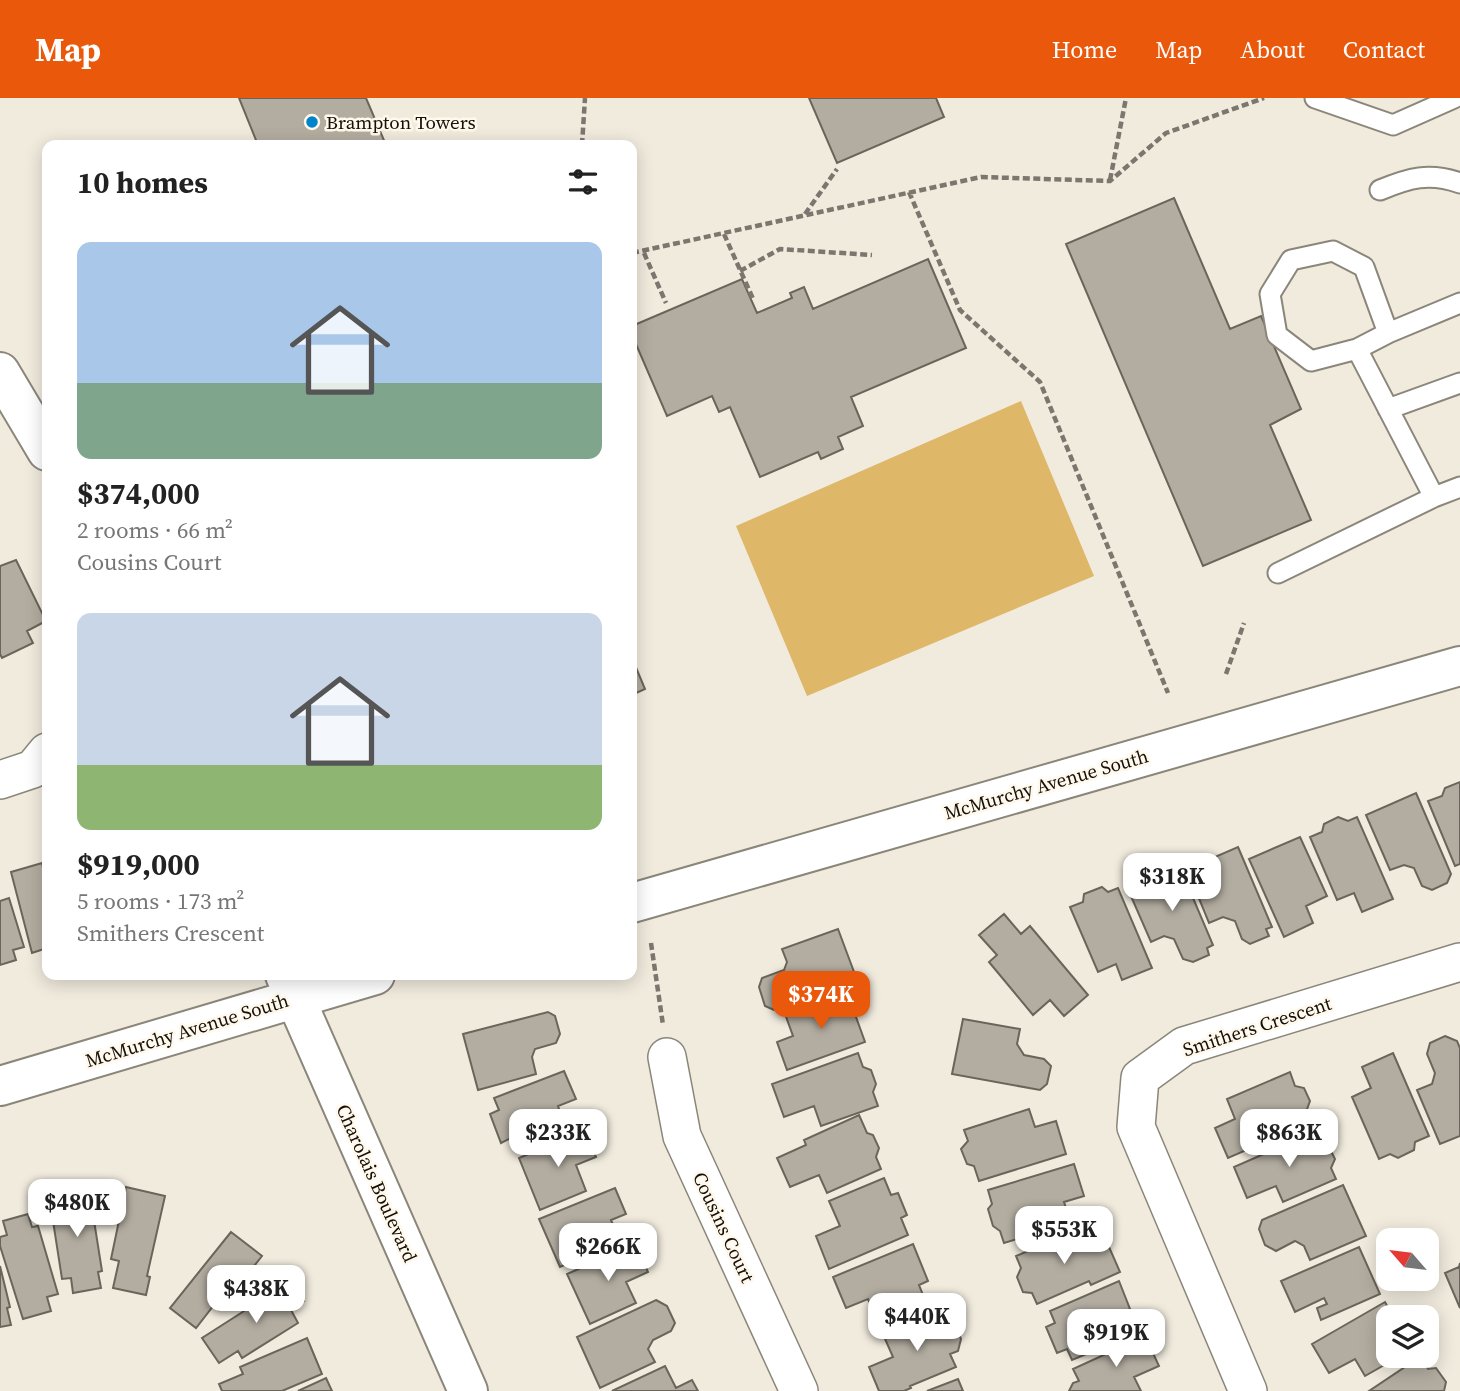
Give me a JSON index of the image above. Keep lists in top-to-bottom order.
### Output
{
  "streets": {
    "street": [
      "McMurchy Avenue South",
      "Smithers Crescent",
      "Charolais Boulevard",
      "Cousins Court"
    ]
  },
  "crossings": [
    ["McMurchy Avenue South", "Charolais Boulevard"]
  ],
  "places": ["Brampton Towers"],
  "north": "top left",
  "page": {
    "header": "Map",
    "nav": [
      "Home",
      "Map",
      "About",
      "Contact"
    ],
    "heading": "10 homes",
    "list": [
      {
        "name": "$374,000",
        "note": "2 rooms · 66 m² · Cousins Court"
      },
      {
        "name": "$919,000",
        "note": "5 rooms · 173 m² · Smithers Crescent"
      }
    ],
    "price": [
      "$318K",
      "$374K",
      "$233K",
      "$863K",
      "$480K",
      "$553K",
      "$266K",
      "$438K",
      "$440K",
      "$919K"
    ]
  }
}
